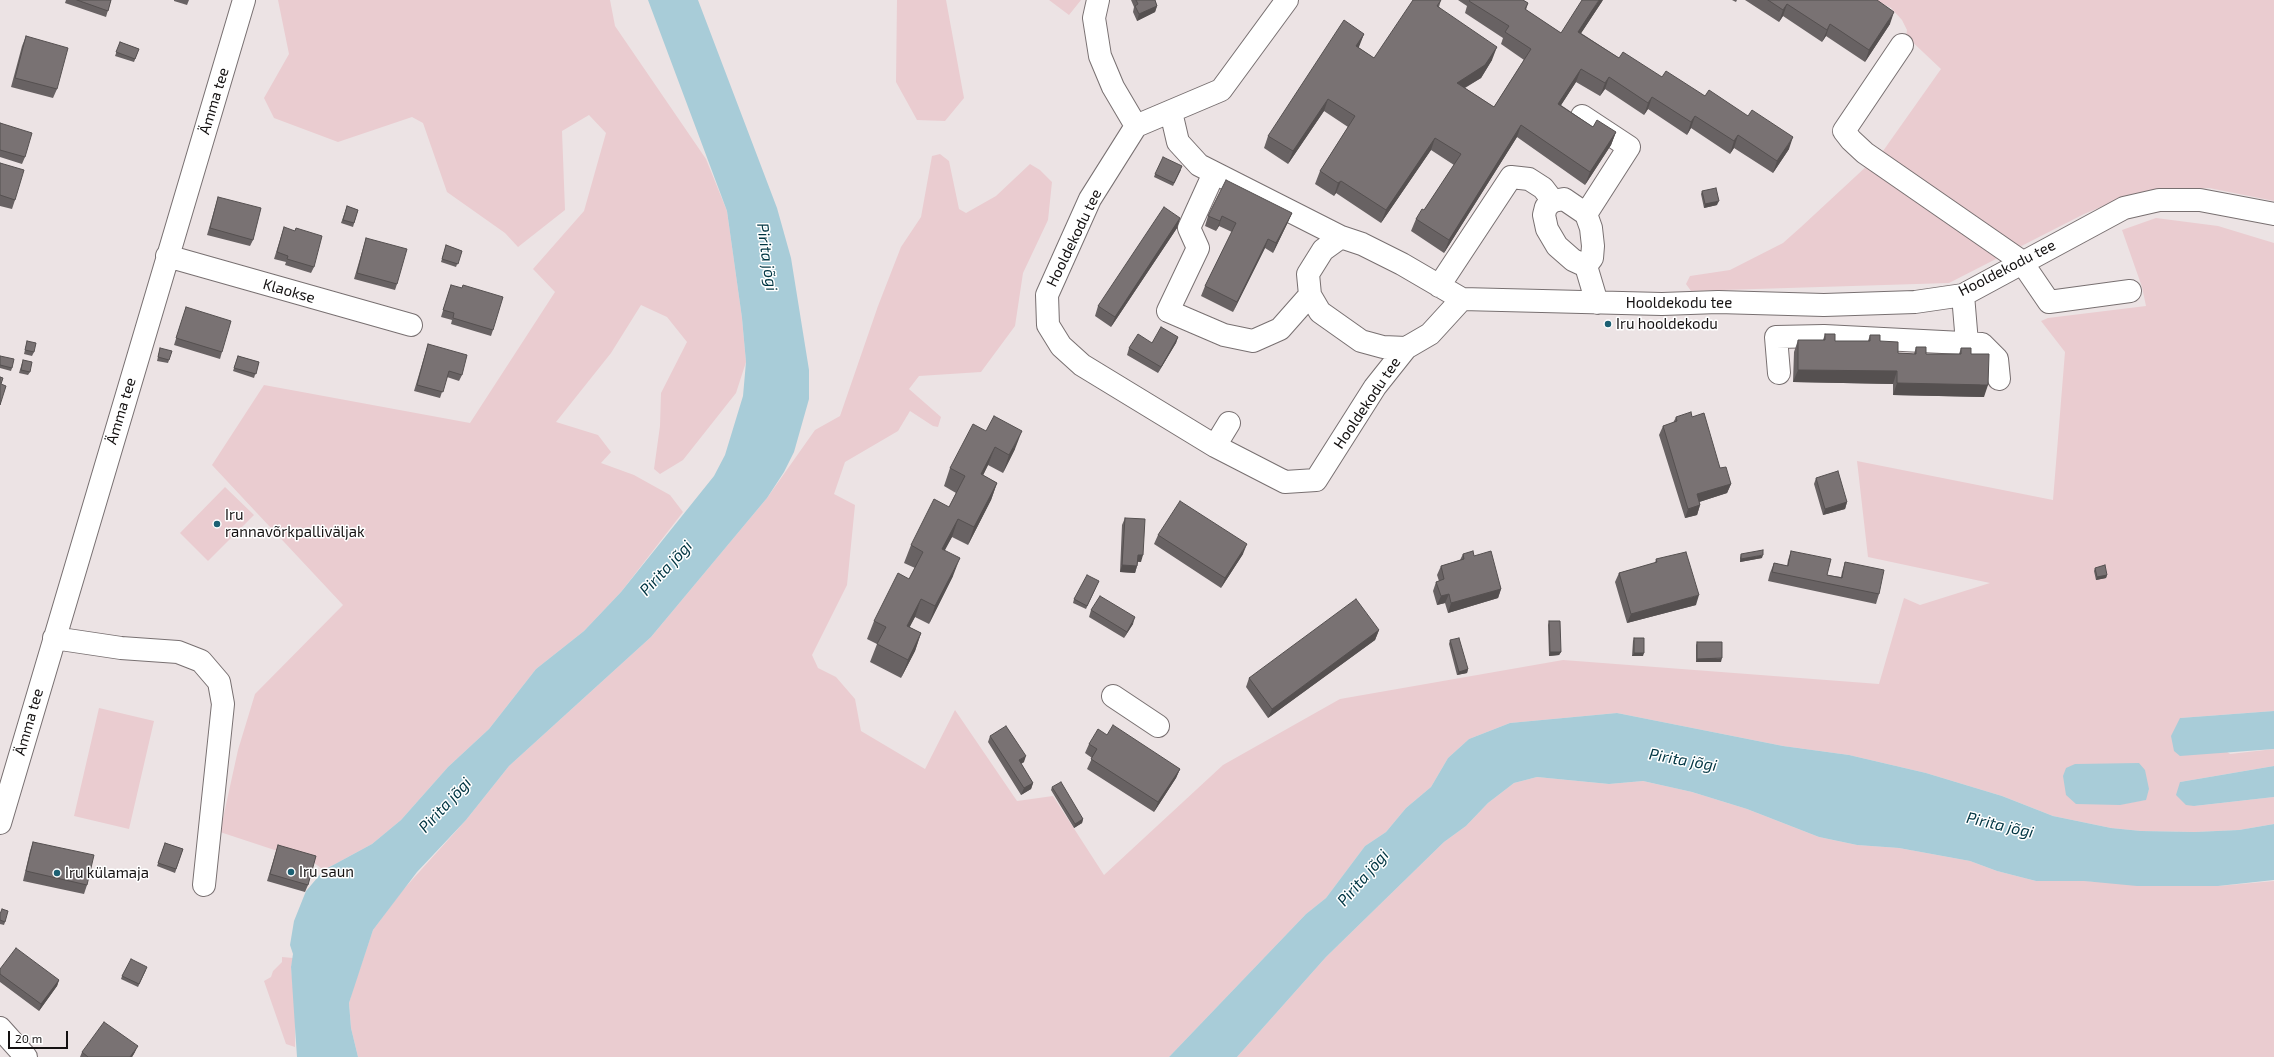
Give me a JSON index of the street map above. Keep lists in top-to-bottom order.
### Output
{
  "streets": {
    "street": ["Ämma tee", "Hooldekodu tee", "Klaokse"]
  },
  "crossings": [
    ["Ämma tee", "Klaokse"]
  ],
  "water": ["Pirita jõgi"],
  "places": [
    "Iru hooldekodu",
    "Iru rannavõrkpalliväljak",
    "Iru saun",
    "Iru külamaja"
  ],
  "scale_bar": "20 m"
}
